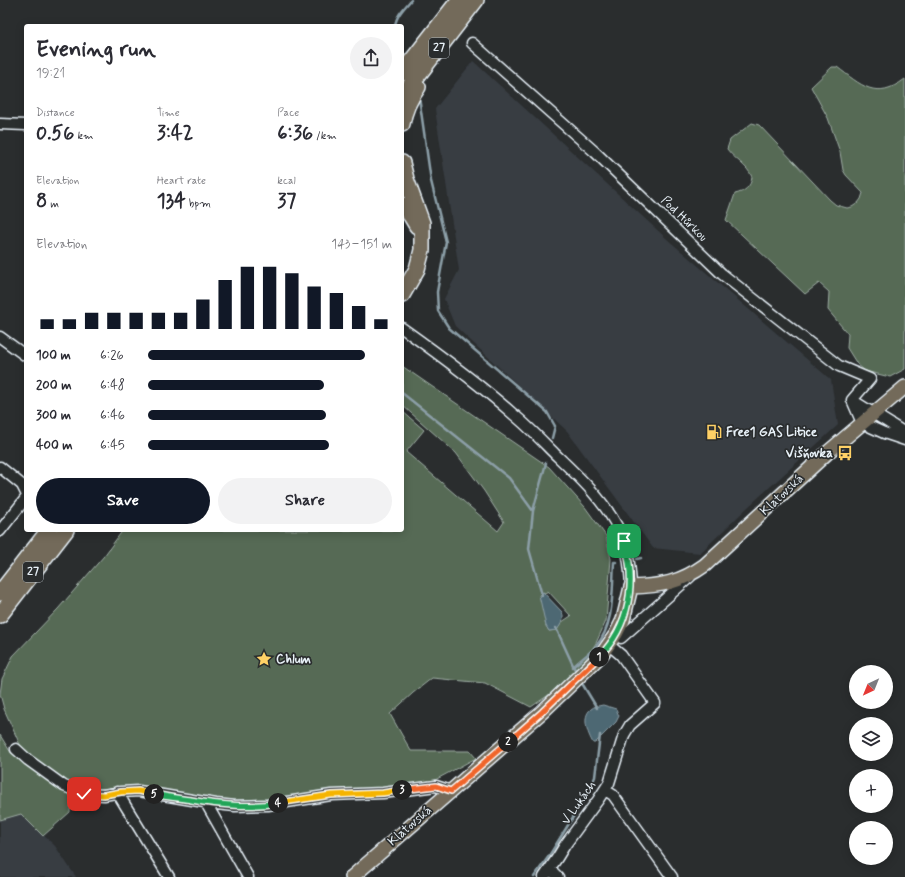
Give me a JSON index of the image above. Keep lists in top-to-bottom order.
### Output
{
  "streets": {
    "highway": ["27"],
    "main road": ["Klatovská"],
    "street": ["Pod Hůrkou", "V Lukách"]
  },
  "crossings": [
    ["Klatovská", "V Lukách"]
  ],
  "places": {
    "fuel station": ["Free1 GAS Litice"],
    "bus stop": ["Višňovka"],
    "place": ["Chlum"]
  },
  "north": "bottom left",
  "page": {
    "heading": ["Evening run", "19:21"],
    "stats": [
      ["Distance", "0.56 km"],
      ["Time", "3:42"],
      ["Pace", "6:36 /km"],
      ["Elevation", "8 m"],
      ["Heart rate", "134 bpm"],
      ["kcal", "37"]
    ],
    "chart": ["Elevation", "143–151 m"],
    "list": [
      {
        "name": "100 m",
        "note": "6:26"
      },
      {
        "name": "200 m",
        "note": "6:48"
      },
      {
        "name": "300 m",
        "note": "6:46"
      },
      {
        "name": "400 m",
        "note": "6:45"
      }
    ],
    "buttons": ["Save", "Share"],
    "pins": [
      "1",
      "2",
      "3",
      "5",
      "4"
    ],
    "map_buttons": ["+", "−"]
  }
}
